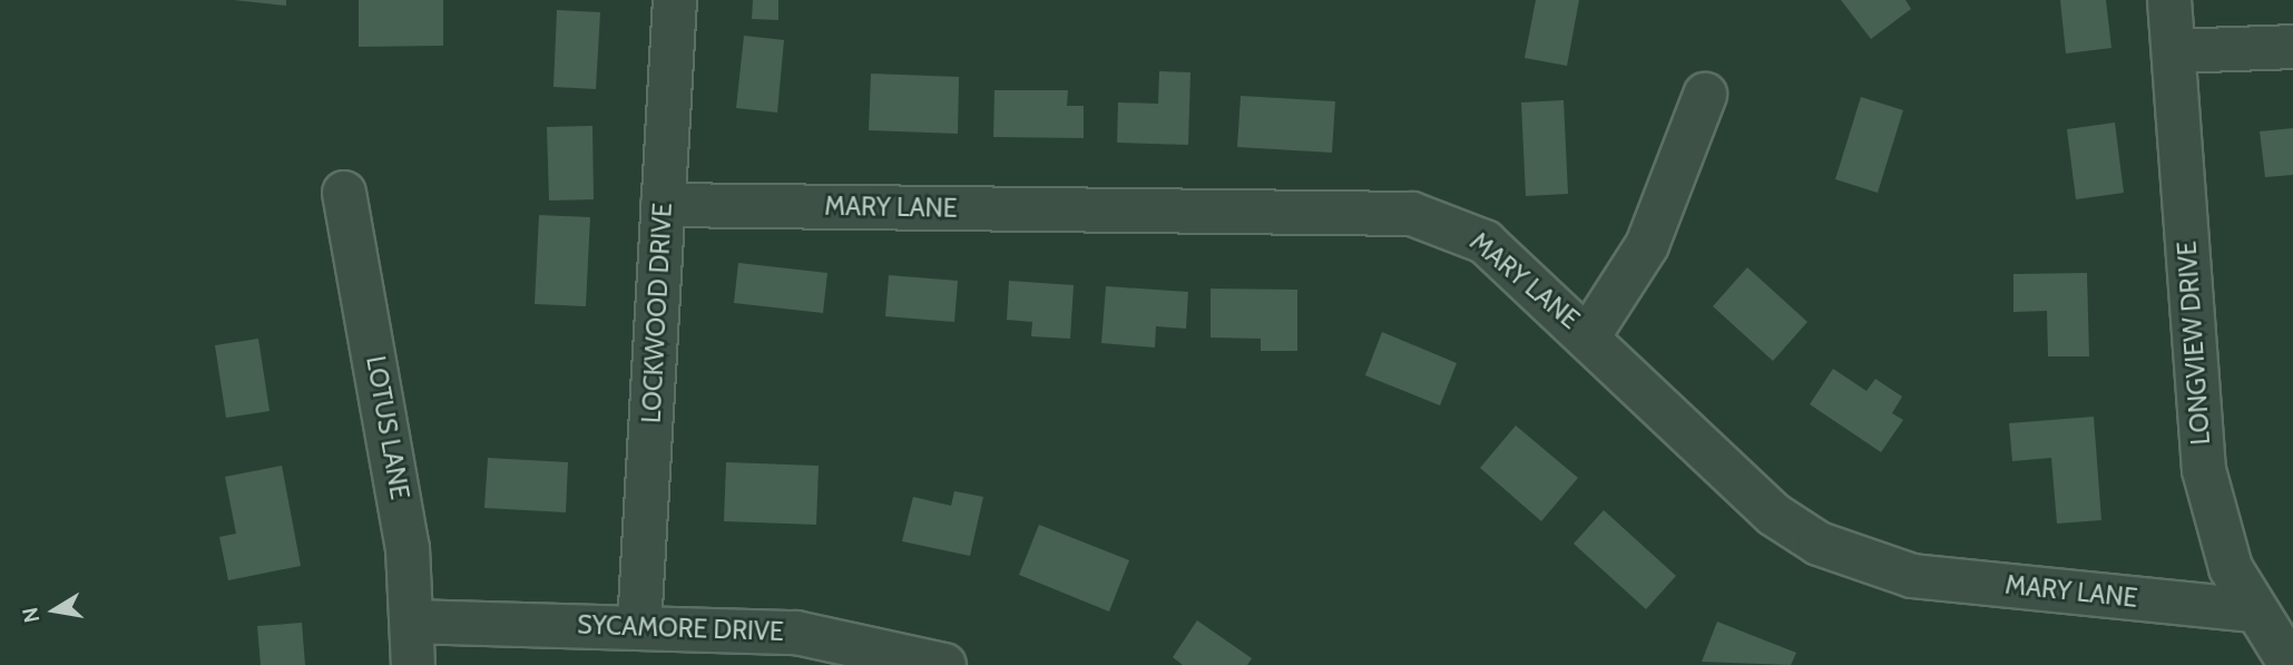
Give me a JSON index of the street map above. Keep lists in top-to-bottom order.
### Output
{
  "streets": {
    "street": [
      "MARY LANE",
      "LOCKWOOD DRIVE",
      "LONGVIEW DRIVE",
      "LOTUS LANE",
      "SYCAMORE DRIVE"
    ]
  },
  "crossings": [
    ["MARY LANE", "LOCKWOOD DRIVE"],
    ["MARY LANE", "LONGVIEW DRIVE"],
    ["LOCKWOOD DRIVE", "SYCAMORE DRIVE"],
    ["LOTUS LANE", "SYCAMORE DRIVE"]
  ],
  "north": "left"
}
